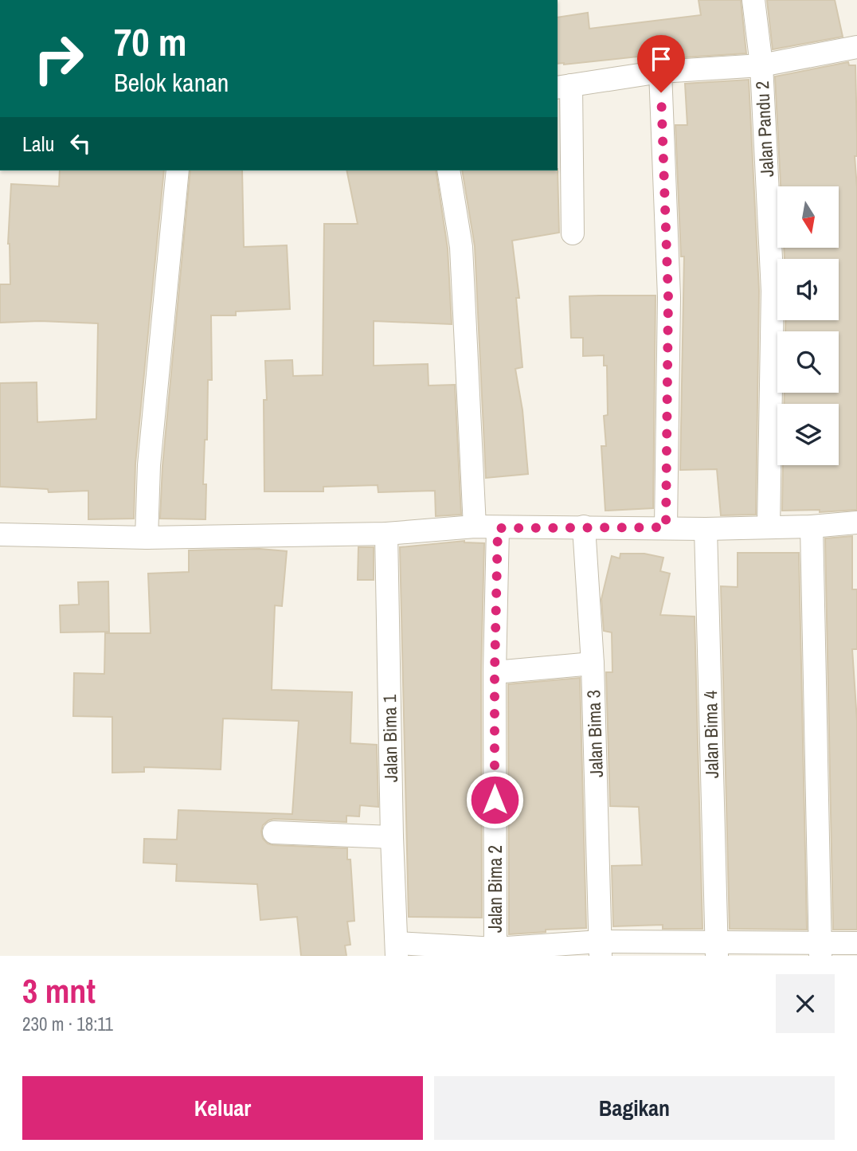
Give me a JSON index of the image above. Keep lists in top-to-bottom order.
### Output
{
  "streets": {
    "street": [
      "Jalan Pandu 2",
      "Jalan Bima 3",
      "Jalan Bima 4",
      "Jalan Bima 1",
      "Jalan Bima 2"
    ]
  },
  "north": "bottom",
  "page": {
    "turn": ["70 m", "Belok kanan"],
    "then": "Lalu",
    "heading": ["3 mnt", "230 m · 18:11"],
    "buttons": ["Keluar", "Bagikan"]
  }
}
